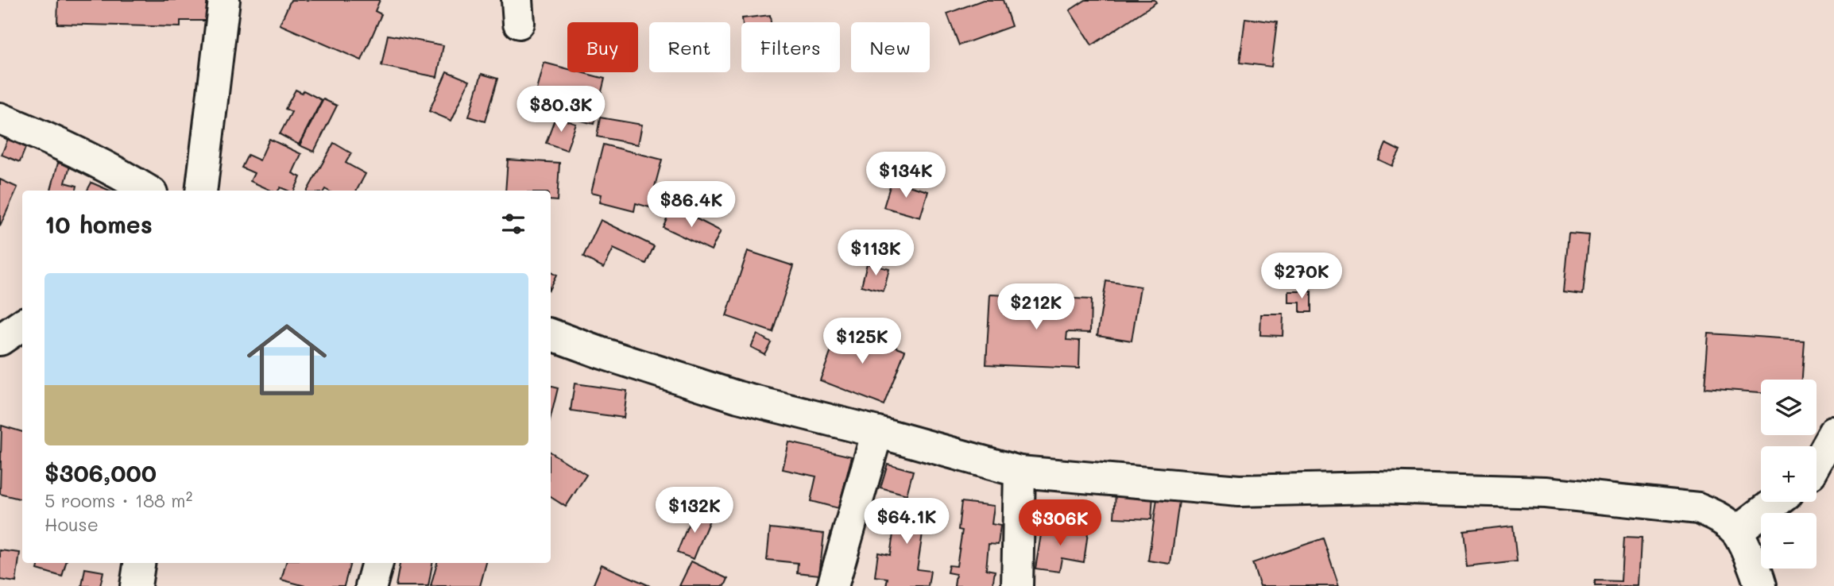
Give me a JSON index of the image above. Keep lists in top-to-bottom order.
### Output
{
  "page": {
    "chip": [
      "Buy",
      "Rent",
      "Filters",
      "New"
    ],
    "price": [
      "$80.3K",
      "$134K",
      "$86.4K",
      "$113K",
      "$270K",
      "$212K",
      "$125K",
      "$132K",
      "$64.1K",
      "$306K"
    ],
    "heading": "10 homes",
    "list": [
      {
        "name": "$306,000",
        "note": "5 rooms · 188 m² · House"
      }
    ],
    "map_buttons": ["+", "−"]
  }
}
